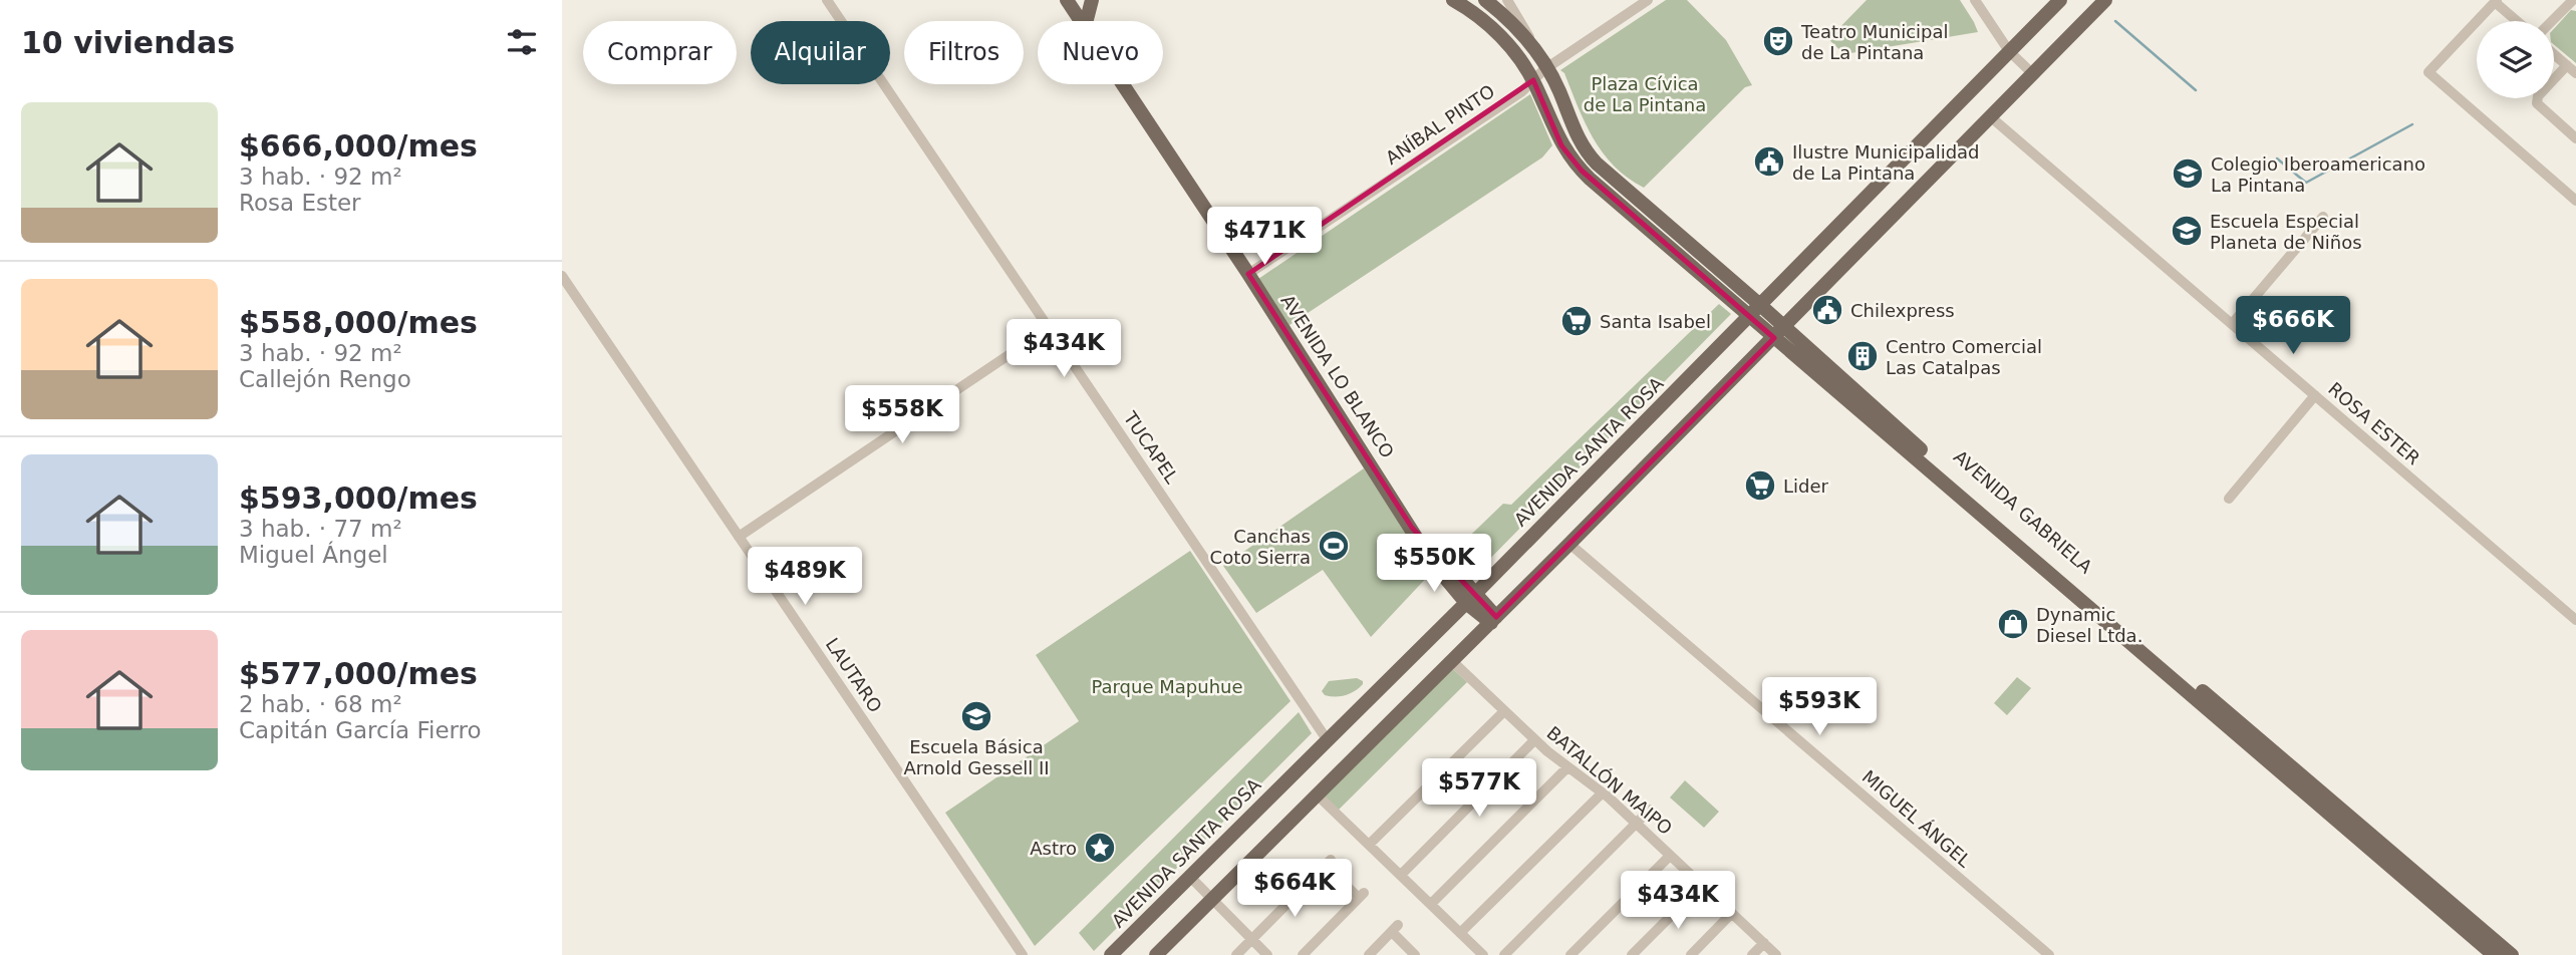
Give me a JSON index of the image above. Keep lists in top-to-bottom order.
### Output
{
  "streets": {
    "main road": ["AVENIDA LO BLANCO", "AVENIDA SANTA ROSA", "AVENIDA GABRIELA"],
    "street": [
      "ANÍBAL PINTO",
      "ROSA ESTER",
      "TUCAPEL",
      "LAUTARO",
      "BATALLÓN MAIPO",
      "MIGUEL ÁNGEL"
    ]
  },
  "crossings": [
    ["ANÍBAL PINTO", "AVENIDA LO BLANCO"],
    ["ANÍBAL PINTO", "AVENIDA GABRIELA"],
    ["AVENIDA LO BLANCO", "AVENIDA SANTA ROSA"],
    ["TUCAPEL", "AVENIDA SANTA ROSA"],
    ["AVENIDA SANTA ROSA", "AVENIDA GABRIELA"]
  ],
  "parks": ["Plaza Cívica de La Pintana", "Parque Mapuhue"],
  "places": {
    "theatre": ["Teatro Municipal de La Pintana"],
    "public building": ["Ilustre Municipalidad de La Pintana", "Chilexpress"],
    "school or university": ["Colegio Iberoamericano La Pintana", "Escuela Especial Planeta de Niños", "Escuela Básica Arnold Gessell II"],
    "supermarket": ["Santa Isabel", "Lider"],
    "building": ["Centro Comercial Las Catalpas"],
    "sports": ["Canchas Coto Sierra"],
    "shop": ["Dynamic Diesel Ltda."],
    "place": ["Astro"]
  },
  "page": {
    "heading": "10 viviendas",
    "chip": [
      "Comprar",
      "Alquilar",
      "Filtros",
      "Nuevo"
    ],
    "list": [
      {
        "name": "$666,000/mes",
        "note": "3 hab. · 92 m² · Rosa Ester"
      },
      {
        "name": "$558,000/mes",
        "note": "3 hab. · 92 m² · Callejón Rengo"
      },
      {
        "name": "$593,000/mes",
        "note": "3 hab. · 77 m² · Miguel Ángel"
      },
      {
        "name": "$577,000/mes",
        "note": "2 hab. · 68 m² · Capitán García Fierro"
      }
    ],
    "price": [
      "$471K",
      "$666K",
      "$434K",
      "$558K",
      "$550K",
      "$489K",
      "$593K",
      "$577K",
      "$664K",
      "$434K"
    ]
  }
}
